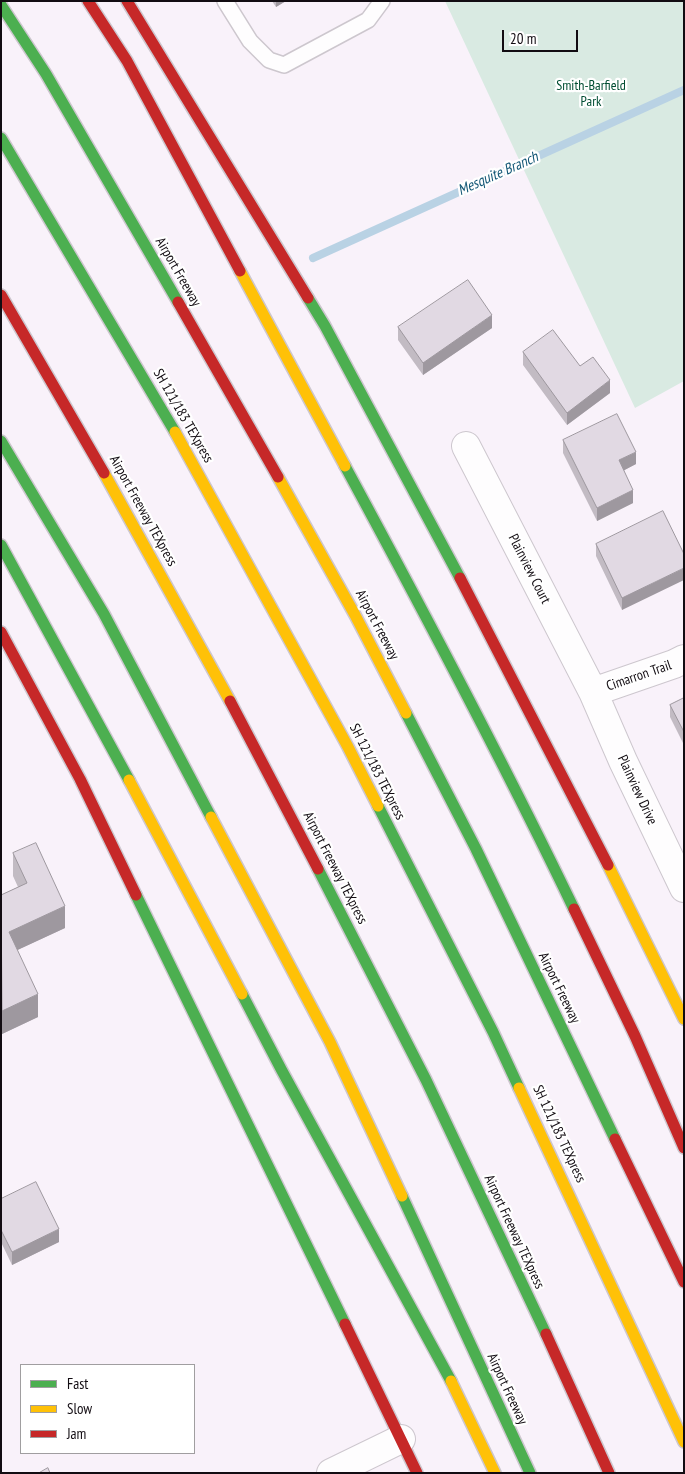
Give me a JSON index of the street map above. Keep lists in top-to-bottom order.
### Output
{
  "streets": {
    "main road": ["Airport Freeway", "SH 121/183 TEXpress", "Airport Freeway TEXpress"],
    "street": ["Plainview Court", "Cimarron Trail", "Plainview Drive"]
  },
  "crossings": [
    ["Plainview Court", "Cimarron Trail"],
    ["Plainview Court", "Plainview Drive"],
    ["Cimarron Trail", "Plainview Drive"]
  ],
  "water": ["Mesquite Branch"],
  "parks": ["Smith-Barfield Park"],
  "legend": ["Fast", "Slow", "Jam"],
  "scale_bar": "20 m"
}
